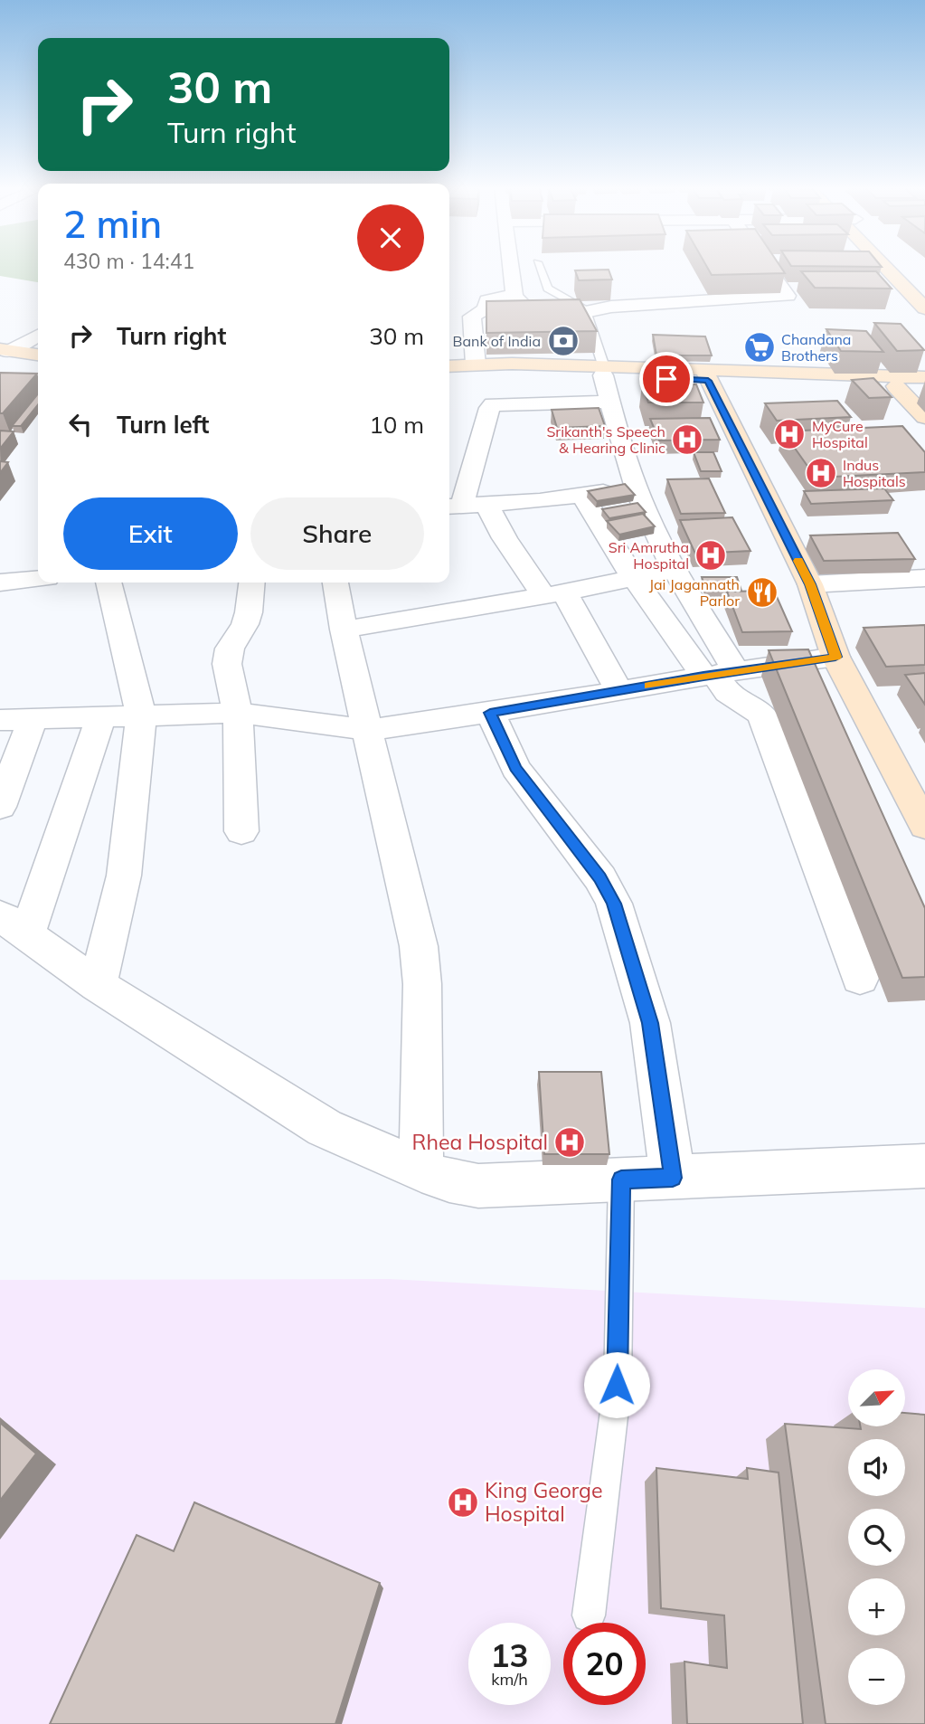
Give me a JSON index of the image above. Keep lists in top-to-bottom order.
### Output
{
  "places": {
    "bank": ["Bank of India"],
    "supermarket": ["Chandana Brothers"],
    "hospital": [
      "MyCure Hospital",
      "Srikanth's Speech & Hearing Clinic",
      "Indus Hospitals",
      "Sri Amrutha Hospital",
      "Rhea Hospital",
      "King George Hospital"
    ],
    "restaurant": ["Jai Jagannath Parlor"]
  },
  "north": "top right",
  "page": {
    "turn": ["30 m", "Turn right"],
    "heading": ["2 min", "430 m · 14:41"],
    "list": [
      {
        "name": "Turn right",
        "value": "30 m"
      },
      {
        "name": "Turn left",
        "value": "10 m"
      }
    ],
    "buttons": ["Exit", "Share"],
    "map_buttons": ["+", "−"],
    "speed": "13 km/h",
    "limit": "20"
  }
}
